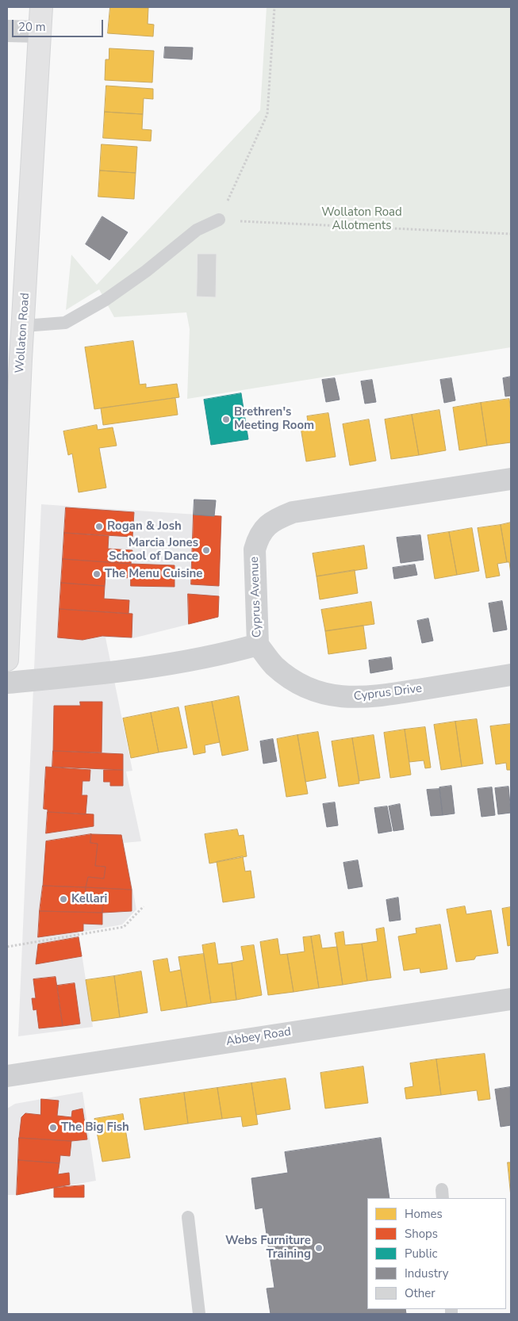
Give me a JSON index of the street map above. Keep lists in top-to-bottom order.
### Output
{
  "streets": {
    "main road": ["Wollaton Road"],
    "street": ["Cyprus Avenue", "Cyprus Drive", "Abbey Road"]
  },
  "crossings": [
    ["Cyprus Avenue", "Cyprus Drive"]
  ],
  "parks": ["Wollaton Road Allotments"],
  "places": [
    "Brethren's Meeting Room",
    "Rogan & Josh",
    "Marcia Jones School of Dance",
    "The Menu Cuisine",
    "Kellari",
    "The Big Fish",
    "Webs Furniture Training"
  ],
  "legend": [
    "Homes",
    "Shops",
    "Public",
    "Industry",
    "Other"
  ],
  "scale_bar": "20 m"
}
